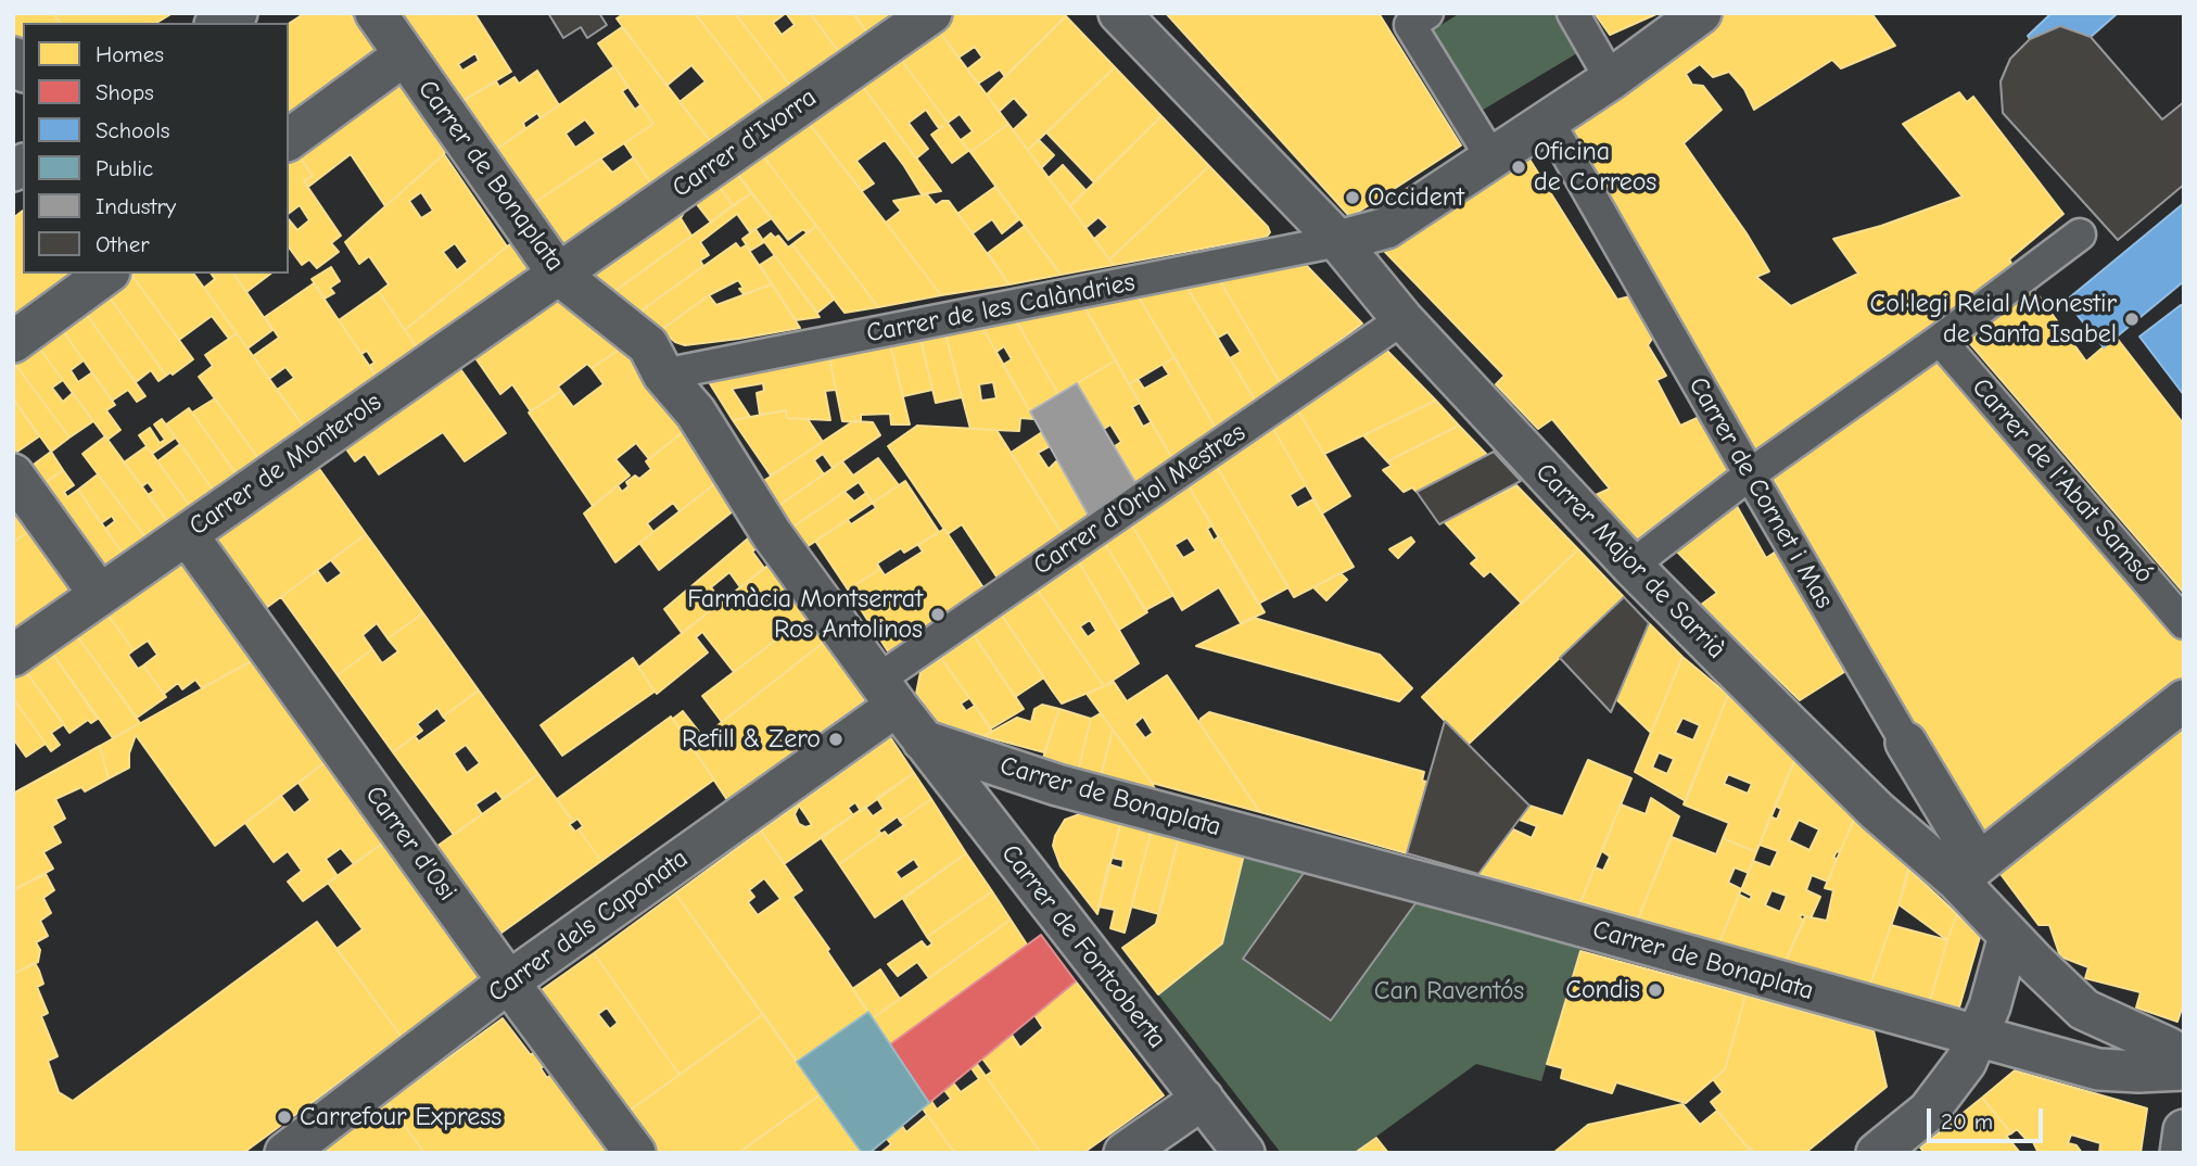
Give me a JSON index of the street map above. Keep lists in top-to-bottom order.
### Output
{
  "streets": {
    "street": [
      "Carrer d'Ivorra",
      "Carrer de Bonaplata",
      "Carrer de les Calàndries",
      "Carrer de Monterols",
      "Carrer de l'Abat Samsó",
      "Carrer de Cornet i Mas",
      "Carrer d'Oriol Mestres",
      "Carrer Major de Sarrià",
      "Carrer d'Osi",
      "Carrer dels Caponata",
      "Carrer de Fontcoberta"
    ]
  },
  "crossings": [
    ["Carrer d'Ivorra", "Carrer de Bonaplata"],
    ["Carrer d'Ivorra", "Carrer de Monterols"],
    ["Carrer de Bonaplata", "Carrer de les Calàndries"],
    ["Carrer de Bonaplata", "Carrer de Monterols"],
    ["Carrer de Bonaplata", "Carrer d'Oriol Mestres"],
    ["Carrer de Bonaplata", "Carrer dels Caponata"],
    ["Carrer de Bonaplata", "Carrer de Fontcoberta"],
    ["Carrer de les Calàndries", "Carrer Major de Sarrià"],
    ["Carrer de Monterols", "Carrer d'Osi"],
    ["Carrer de Cornet i Mas", "Carrer Major de Sarrià"],
    ["Carrer d'Oriol Mestres", "Carrer Major de Sarrià"],
    ["Carrer d'Oriol Mestres", "Carrer dels Caponata"],
    ["Carrer d'Osi", "Carrer dels Caponata"]
  ],
  "parks": ["Can Raventós"],
  "places": [
    "Oficina de Correos",
    "Occident",
    "Col·legi Reial Monestir de Santa Isabel",
    "Farmàcia Montserrat Ros Antolinos",
    "Refill & Zero",
    "Condis",
    "Carrefour Express"
  ],
  "legend": [
    "Homes",
    "Shops",
    "Schools",
    "Public",
    "Industry",
    "Other"
  ],
  "scale_bar": "20 m"
}
